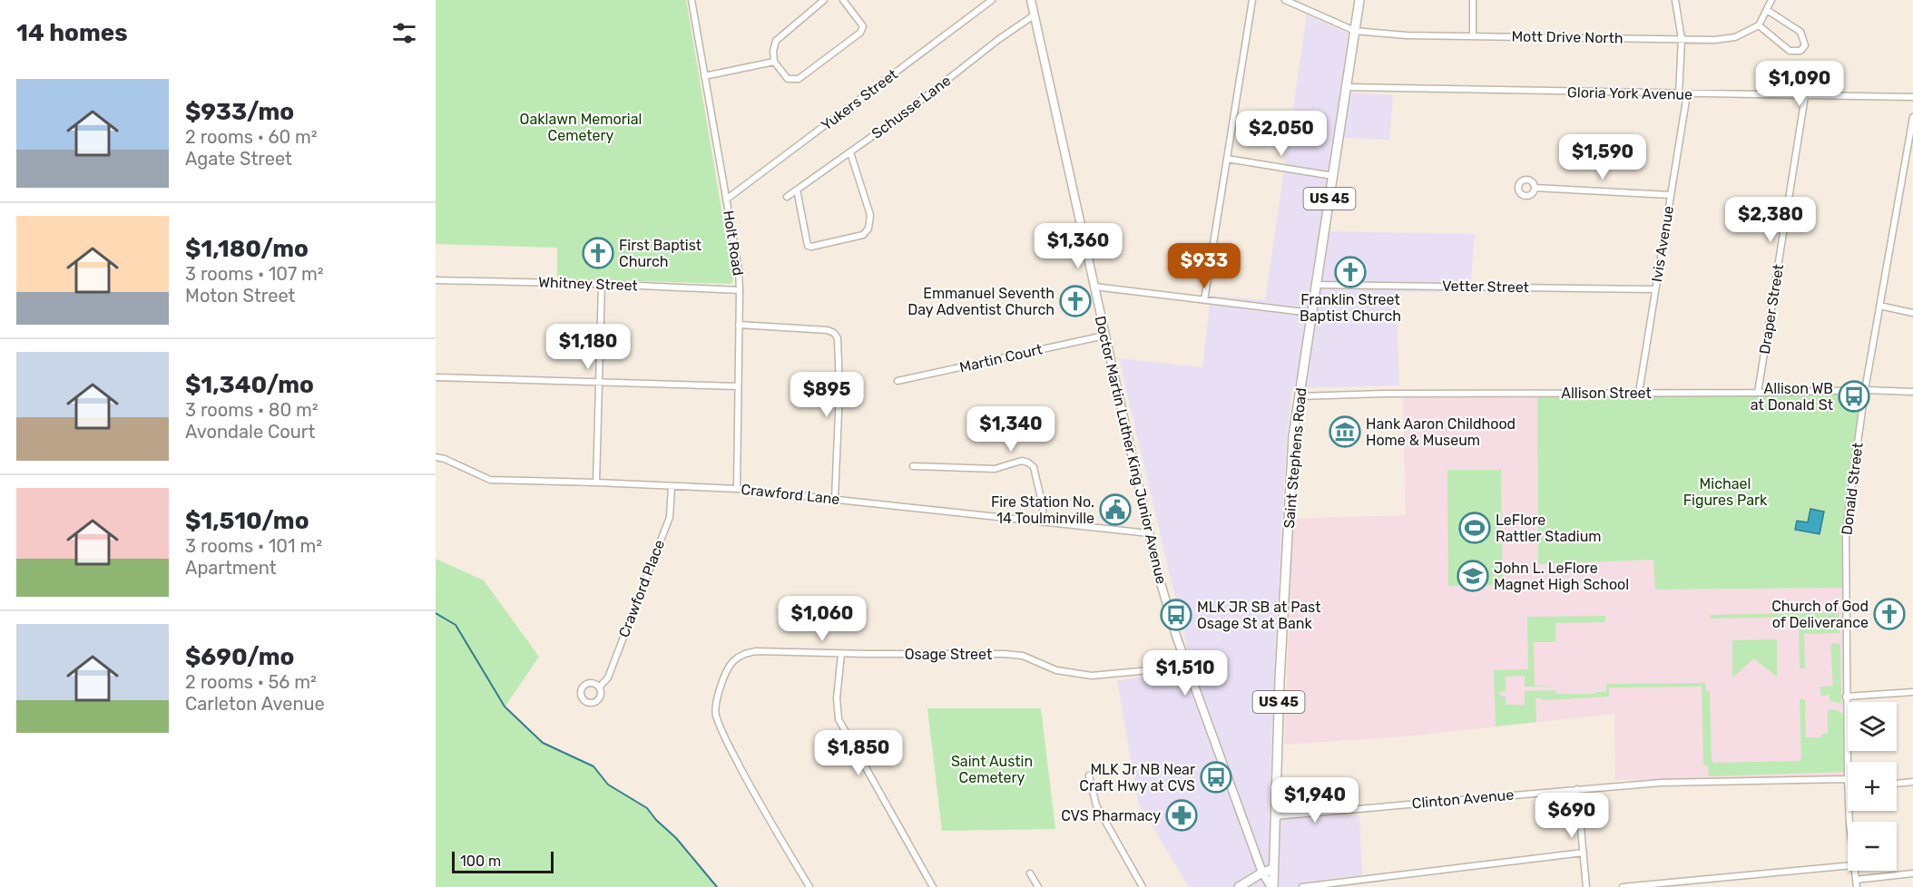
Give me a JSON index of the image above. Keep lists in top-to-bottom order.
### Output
{
  "streets": {
    "main road": ["US 45", "Doctor Martin Luther King Junior Avenue", "Saint Stephens Road"],
    "street": [
      "Mott Drive North",
      "Gloria York Avenue",
      "Yukers Street",
      "Schusse Lane",
      "Holt Road",
      "Ivis Avenue",
      "Whitney Street",
      "Vetter Street",
      "Draper Street",
      "Martin Court",
      "Allison Street",
      "Donald Street",
      "Crawford Lane",
      "Crawford Place",
      "Osage Street",
      "Clinton Avenue"
    ]
  },
  "crossings": [
    ["Mott Drive North", "Saint Stephens Road"],
    ["Gloria York Avenue", "Ivis Avenue"],
    ["Gloria York Avenue", "Draper Street"],
    ["Gloria York Avenue", "Saint Stephens Road"],
    ["Yukers Street", "Holt Road"],
    ["Schusse Lane", "Doctor Martin Luther King Junior Avenue"],
    ["Holt Road", "Whitney Street"],
    ["Holt Road", "Crawford Lane"],
    ["Ivis Avenue", "Vetter Street"],
    ["Ivis Avenue", "Allison Street"],
    ["Vetter Street", "Saint Stephens Road"],
    ["Draper Street", "Allison Street"],
    ["Martin Court", "Doctor Martin Luther King Junior Avenue"],
    ["Allison Street", "Saint Stephens Road"],
    ["Allison Street", "Donald Street"],
    ["Doctor Martin Luther King Junior Avenue", "Saint Stephens Road"],
    ["Doctor Martin Luther King Junior Avenue", "Crawford Lane"],
    ["Doctor Martin Luther King Junior Avenue", "Osage Street"],
    ["Saint Stephens Road", "Clinton Avenue"],
    ["Donald Street", "Clinton Avenue"],
    ["Crawford Lane", "Crawford Place"]
  ],
  "parks": ["Oaklawn Memorial Cemetery", "Michael Figures Park", "Saint Austin Cemetery"],
  "places": {
    "church": [
      "First Baptist Church",
      "Franklin Street Baptist Church",
      "Emmanuel Seventh Day Adventist Church",
      "Church of God of Deliverance"
    ],
    "bus stop": ["Allison WB at Donald St", "MLK JR SB at Past Osage St at Bank", "MLK Jr NB Near Craft Hwy at CVS"],
    "museum": ["Hank Aaron Childhood Home & Museum"],
    "public building": ["Fire Station No. 14 Toulminville"],
    "sports": ["LeFlore Rattler Stadium"],
    "school or university": ["John L. LeFlore Magnet High School"],
    "pharmacy": ["CVS Pharmacy"]
  },
  "scale_bar": "100 m",
  "page": {
    "heading": "14 homes",
    "price": [
      "$1,090",
      "$2,050",
      "$1,590",
      "$2,380",
      "$1,360",
      "$933",
      "$1,180",
      "$895",
      "$1,340",
      "$1,060",
      "$1,510",
      "$1,850",
      "$1,940",
      "$690"
    ],
    "list": [
      {
        "name": "$933/mo",
        "note": "2 rooms · 60 m² · Agate Street"
      },
      {
        "name": "$1,180/mo",
        "note": "3 rooms · 107 m² · Moton Street"
      },
      {
        "name": "$1,340/mo",
        "note": "3 rooms · 80 m² · Avondale Court"
      },
      {
        "name": "$1,510/mo",
        "note": "3 rooms · 101 m² · Apartment"
      },
      {
        "name": "$690/mo",
        "note": "2 rooms · 56 m² · Carleton Avenue"
      }
    ],
    "map_buttons": ["+", "−"],
    "scale": "100 m"
  }
}
